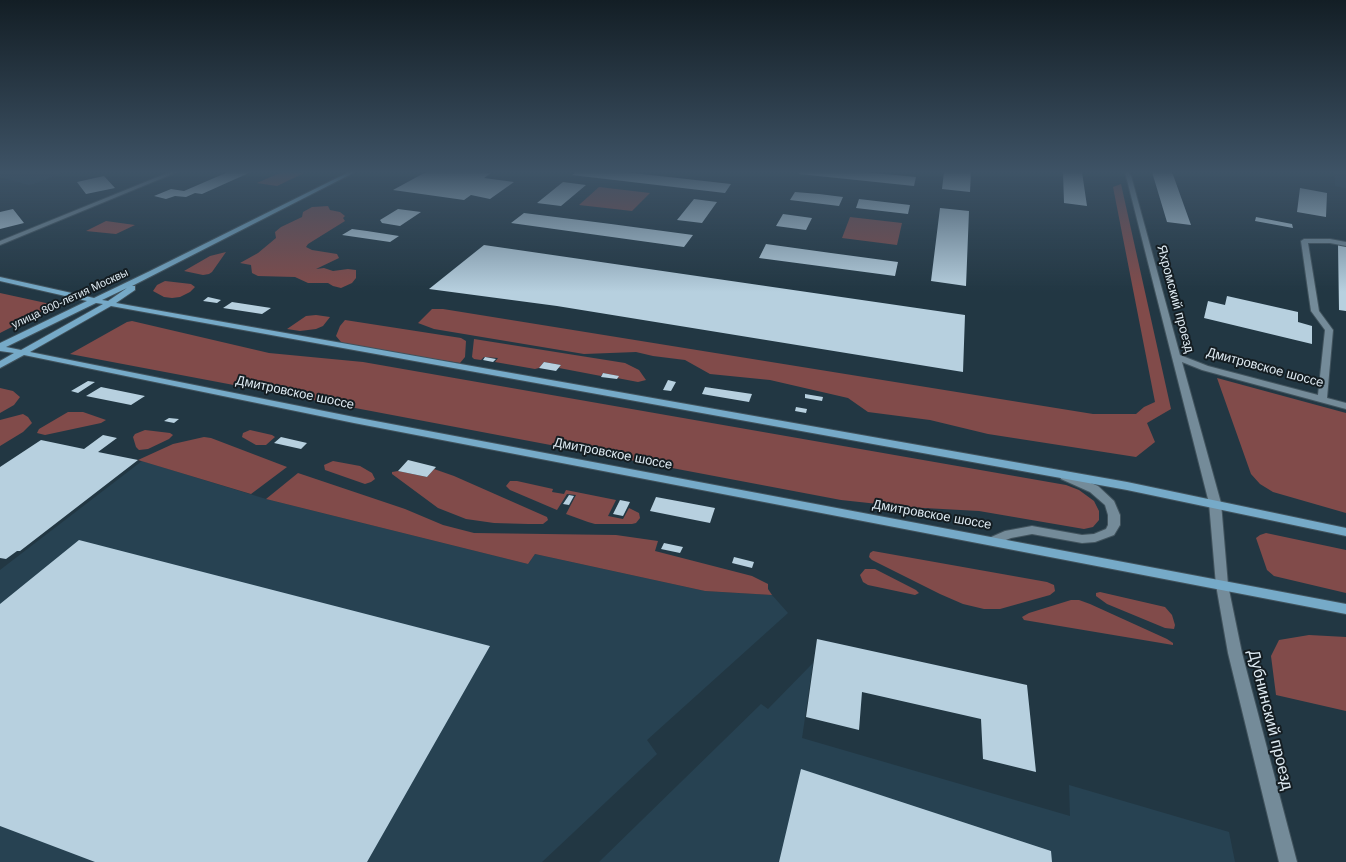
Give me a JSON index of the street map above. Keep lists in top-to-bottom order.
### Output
{
  "streets": {
    "main road": ["улица 800-летия Москвы", "Дмитровское шоссе"],
    "street": ["Яхромский проезд", "Дубнинский проезд"]
  },
  "crossings": [
    ["улица 800-летия Москвы", "Дмитровское шоссе"],
    ["Яхромский проезд", "Дмитровское шоссе"],
    ["Дмитровское шоссе", "Дубнинский проезд"]
  ]
}
